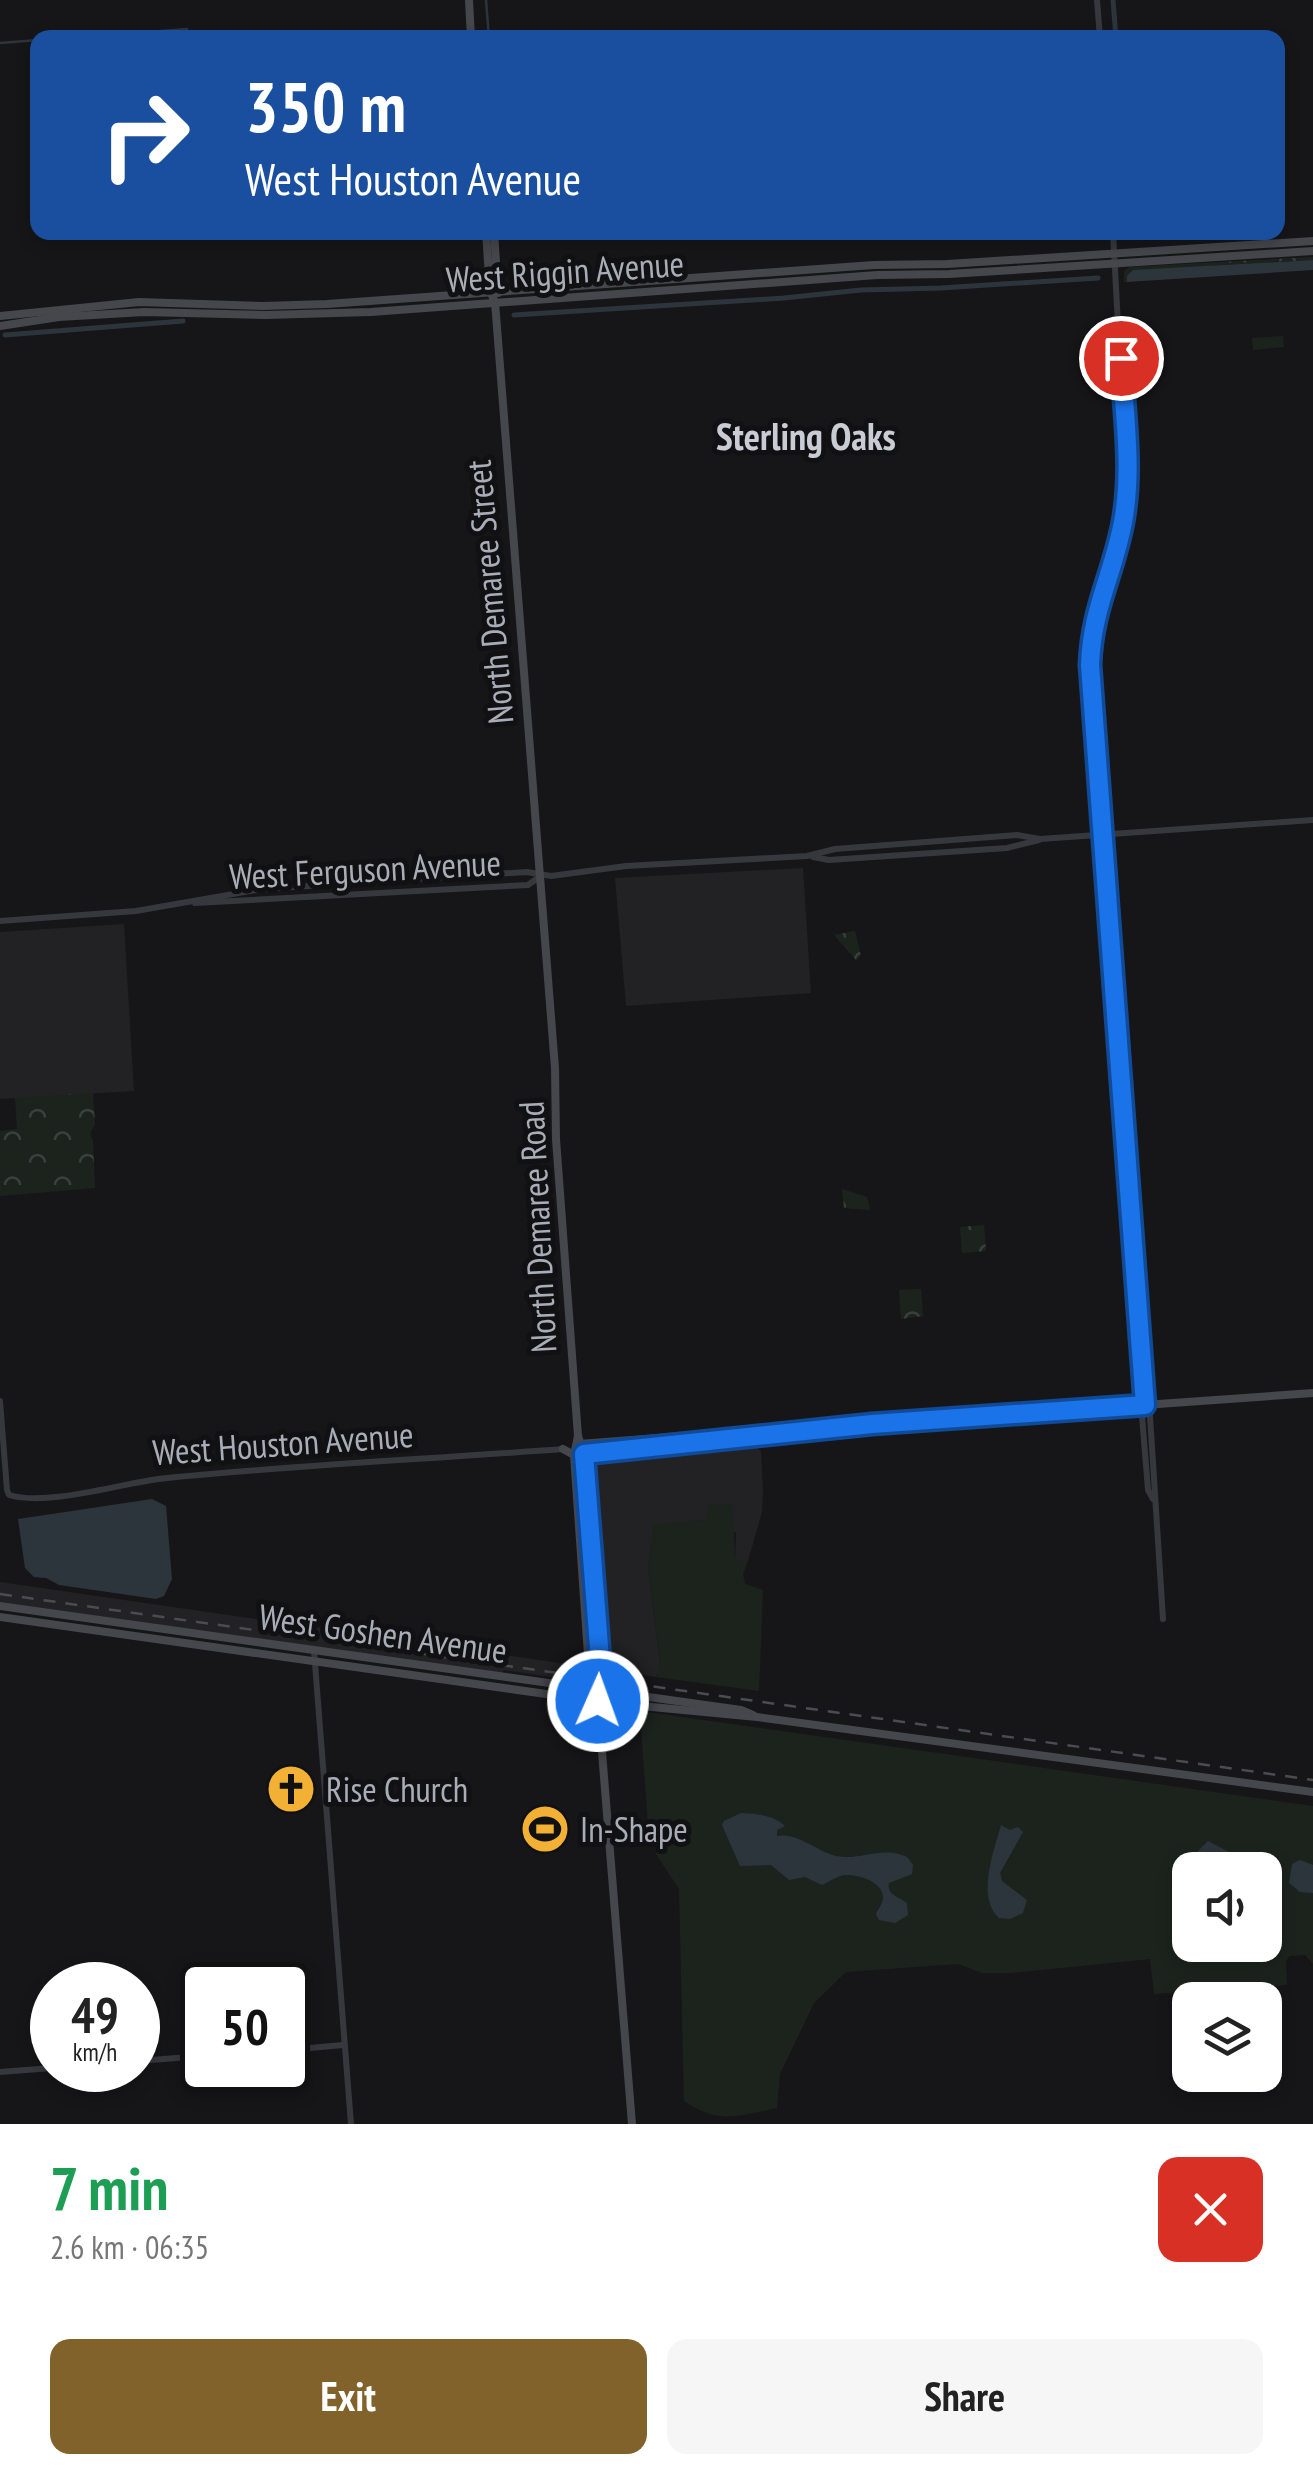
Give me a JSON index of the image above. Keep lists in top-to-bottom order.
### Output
{
  "streets": {
    "main road": [
      "West Riggin Avenue",
      "North Demaree Street",
      "North Demaree Road",
      "West Houston Avenue",
      "West Goshen Avenue"
    ],
    "street": ["West Ferguson Avenue"]
  },
  "crossings": [
    ["West Riggin Avenue", "North Demaree Street"],
    ["North Demaree Street", "West Ferguson Avenue"],
    ["North Demaree Street", "North Demaree Road"],
    ["West Ferguson Avenue", "North Demaree Road"],
    ["North Demaree Road", "West Houston Avenue"],
    ["North Demaree Road", "West Goshen Avenue"]
  ],
  "districts": ["Sterling Oaks"],
  "places": {
    "church": ["Rise Church"],
    "sports": ["In-Shape"]
  },
  "page": {
    "turn": ["350 m", "West Houston Avenue"],
    "speed": "49 km/h",
    "limit": "50",
    "heading": ["7 min", "2.6 km · 06:35"],
    "buttons": ["Exit", "Share"]
  }
}
